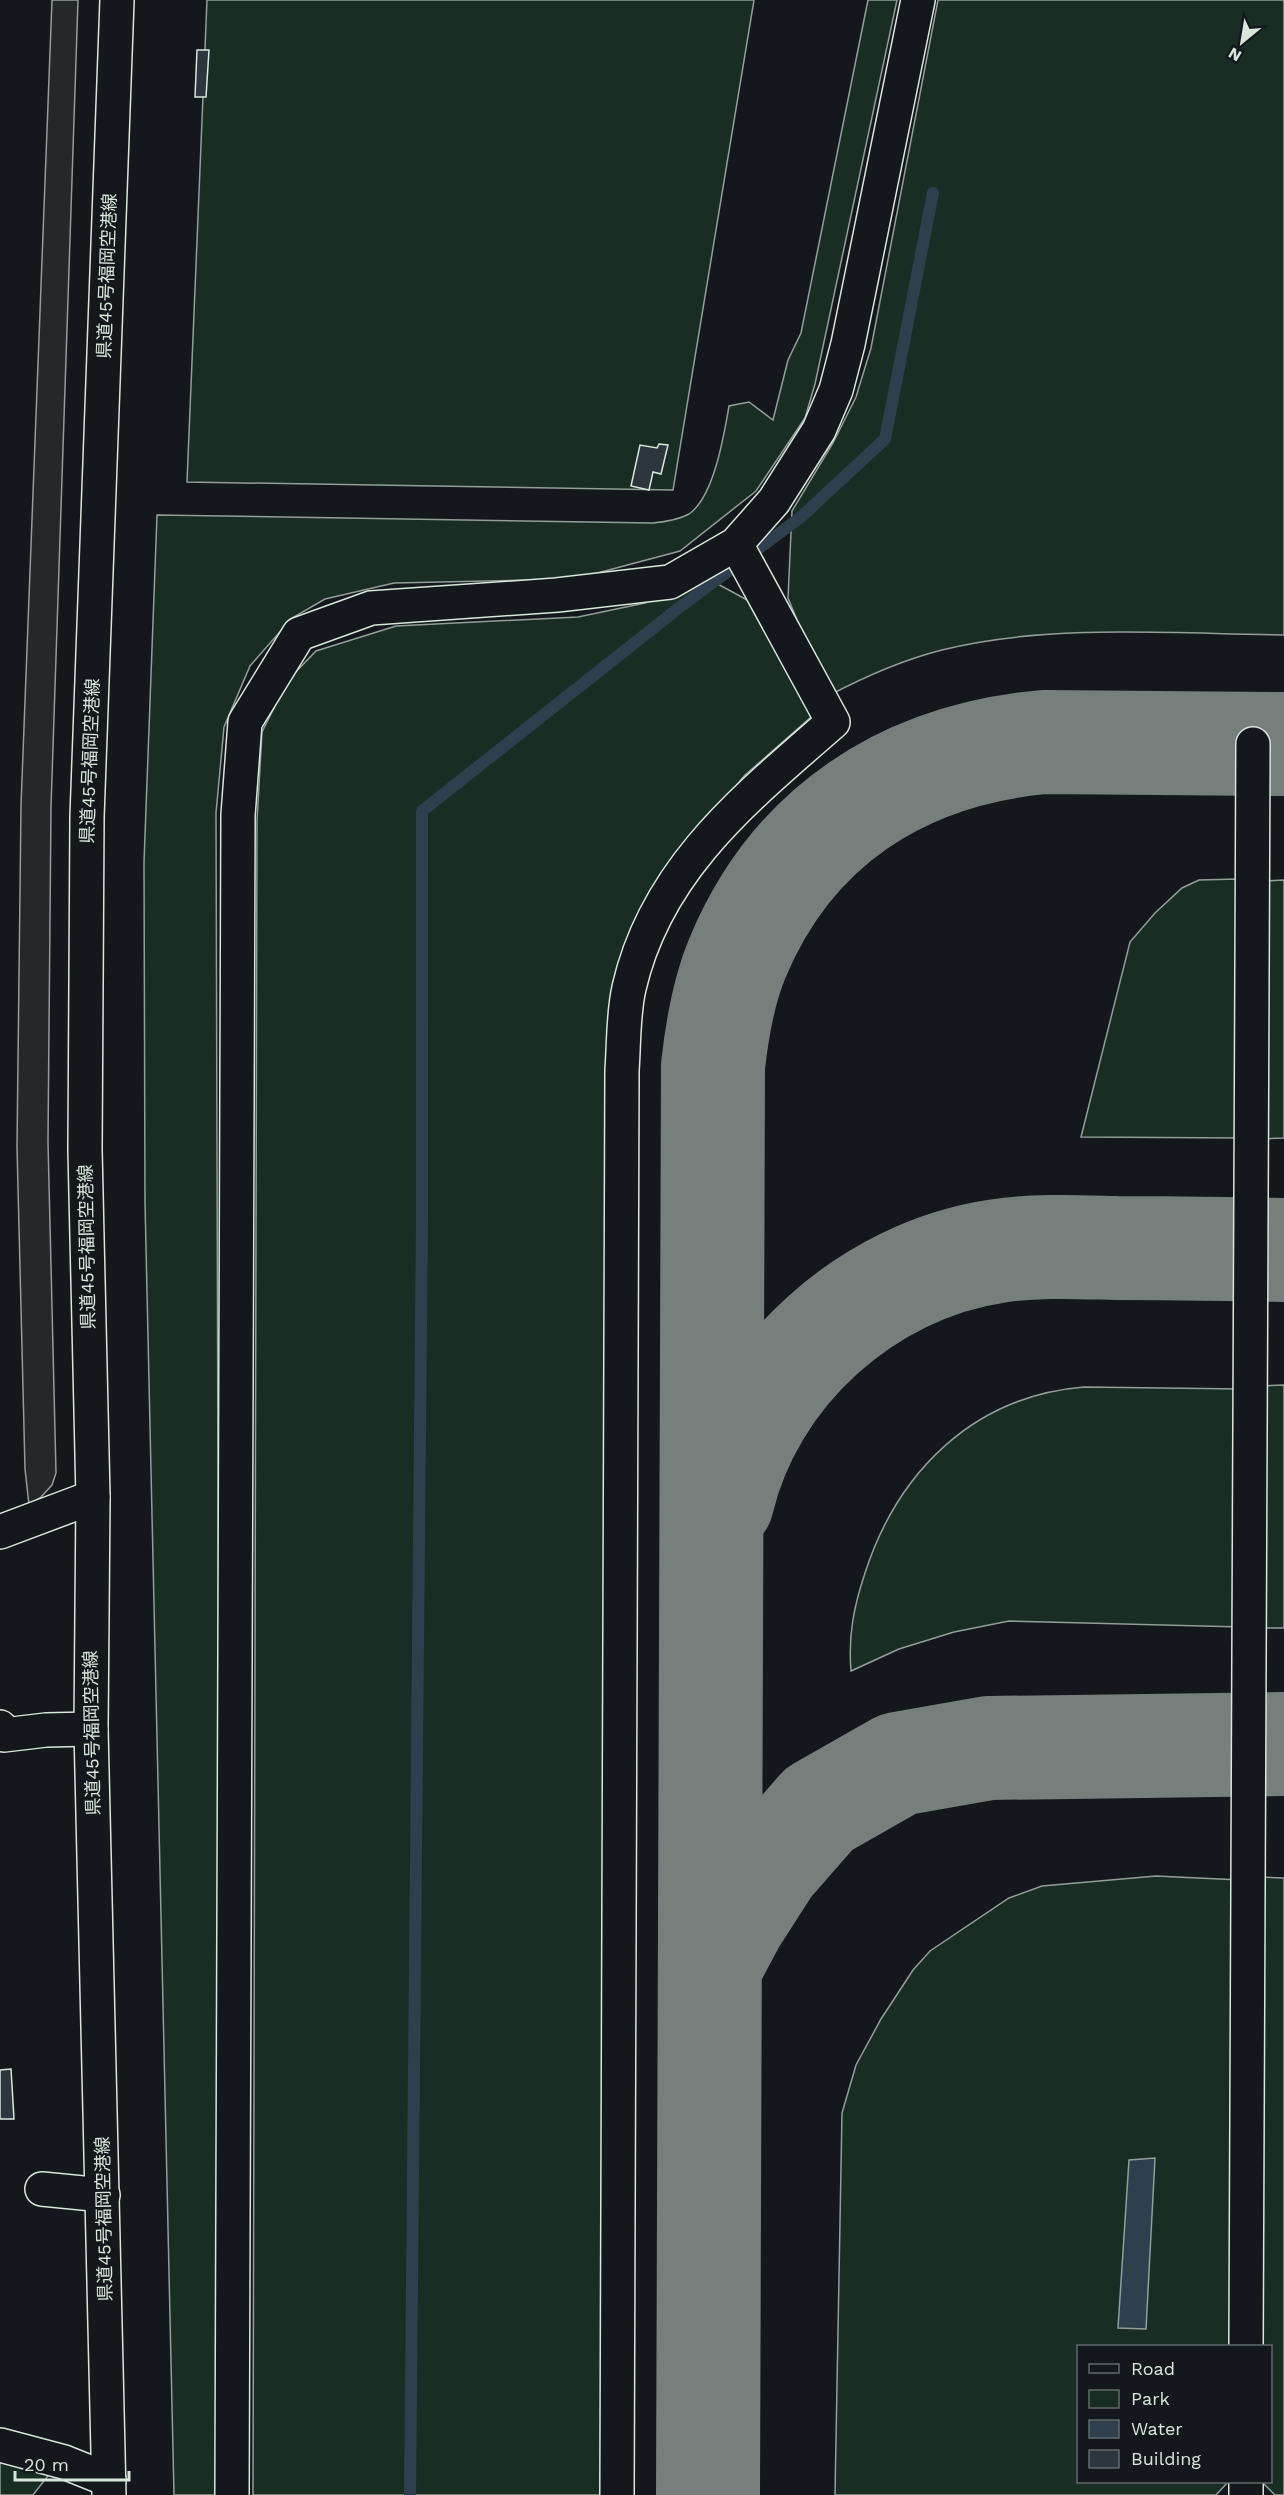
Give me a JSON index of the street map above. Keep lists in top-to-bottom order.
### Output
{
  "streets": {
    "main road": ["県道45号福岡空港線"]
  },
  "legend": [
    "Road",
    "Park",
    "Water",
    "Building"
  ],
  "scale_bar": "20 m",
  "north": "bottom left"
}
